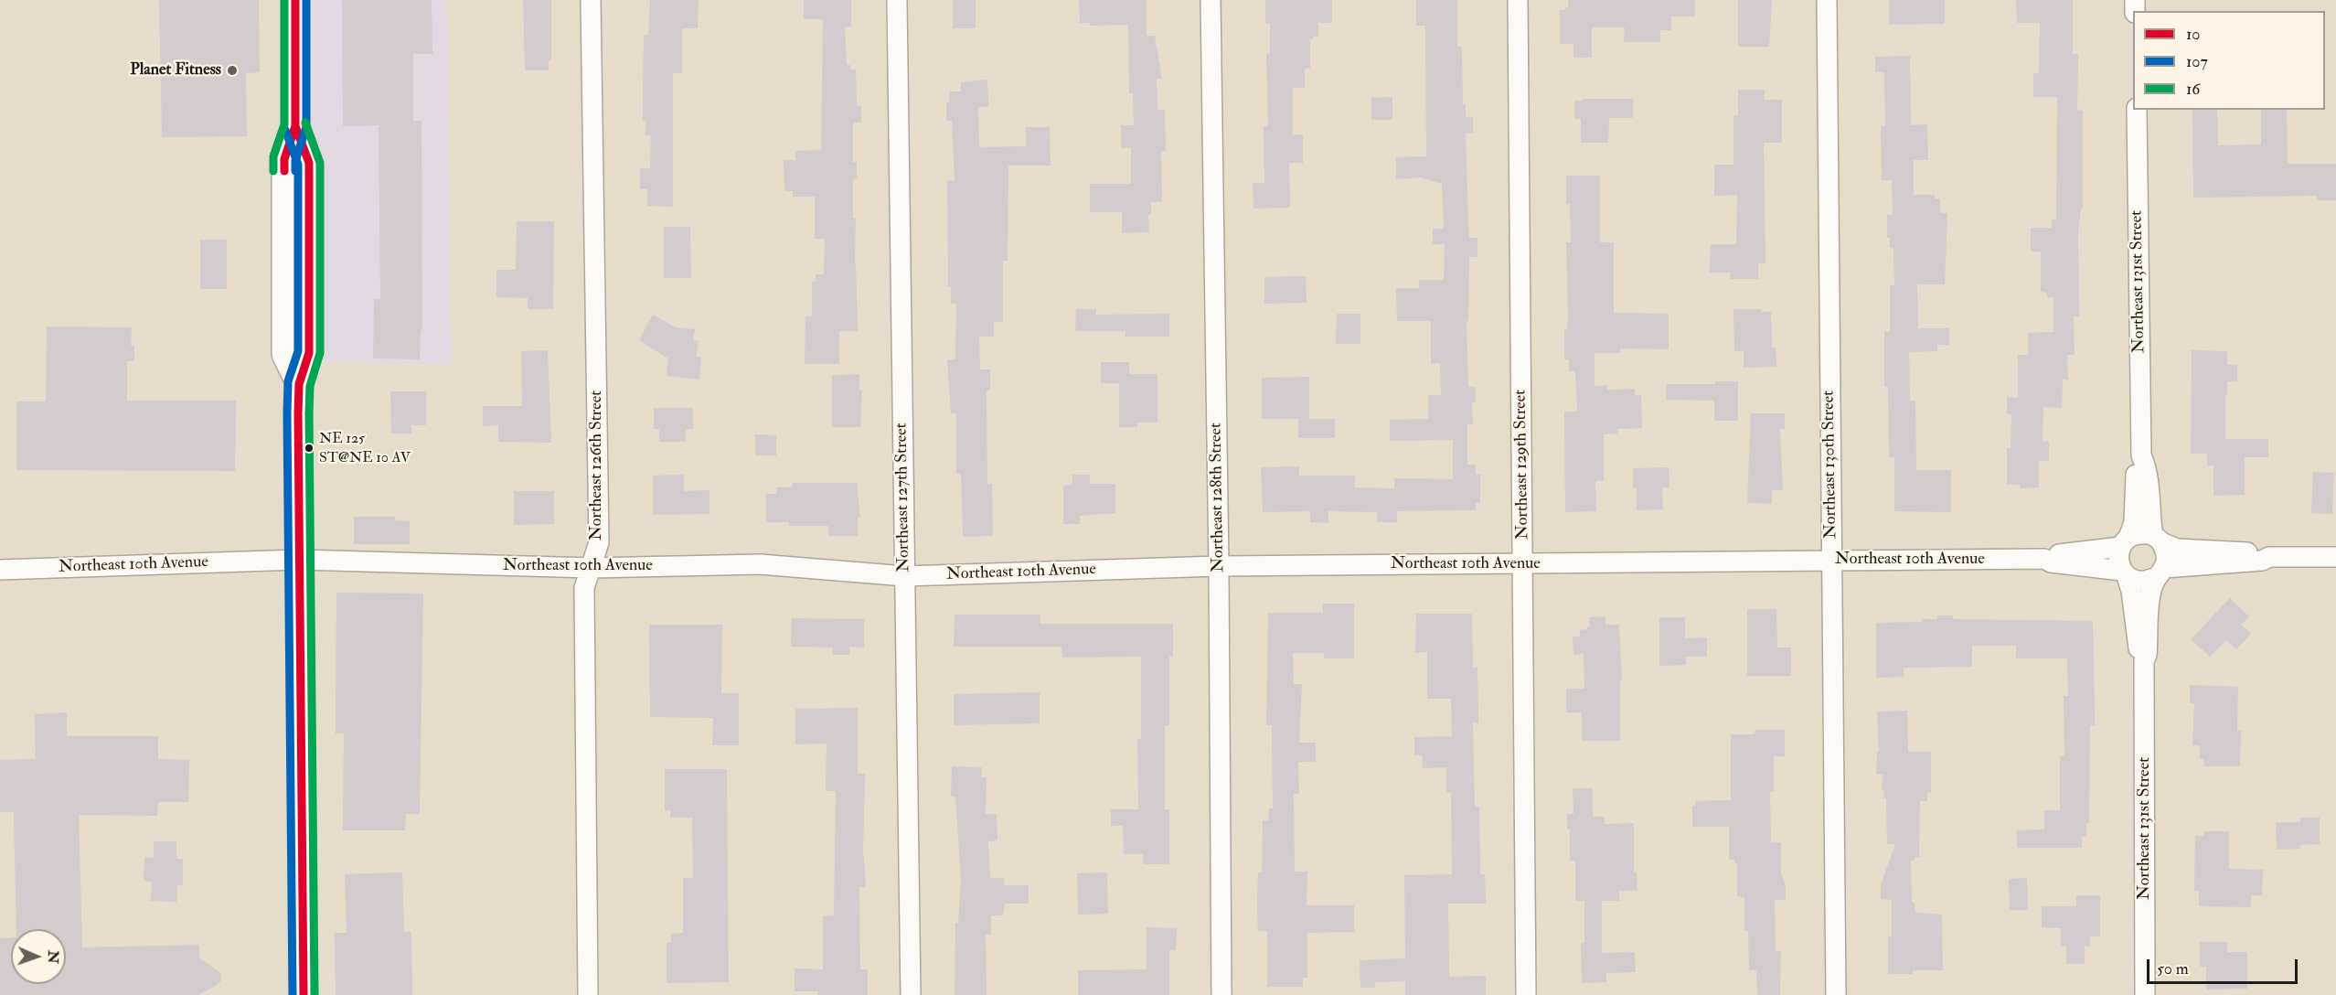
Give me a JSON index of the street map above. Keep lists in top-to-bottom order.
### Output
{
  "streets": {
    "street": [
      "Northeast 131st Street",
      "Northeast 129th Street",
      "Northeast 130th Street",
      "Northeast 126th Street",
      "Northeast 127th Street",
      "Northeast 128th Street",
      "Northeast 10th Avenue"
    ]
  },
  "crossings": [
    ["Northeast 131st Street", "Northeast 10th Avenue"],
    ["Northeast 129th Street", "Northeast 10th Avenue"],
    ["Northeast 130th Street", "Northeast 10th Avenue"],
    ["Northeast 126th Street", "Northeast 10th Avenue"],
    ["Northeast 127th Street", "Northeast 10th Avenue"],
    ["Northeast 128th Street", "Northeast 10th Avenue"]
  ],
  "places": ["Planet Fitness", "NE 125 ST@NE 10 AV"],
  "lines": ["transit line 10", "transit line 107", "transit line 16"],
  "legend": ["10", "107", "16"],
  "scale_bar": "50 m",
  "north": "right"
}
